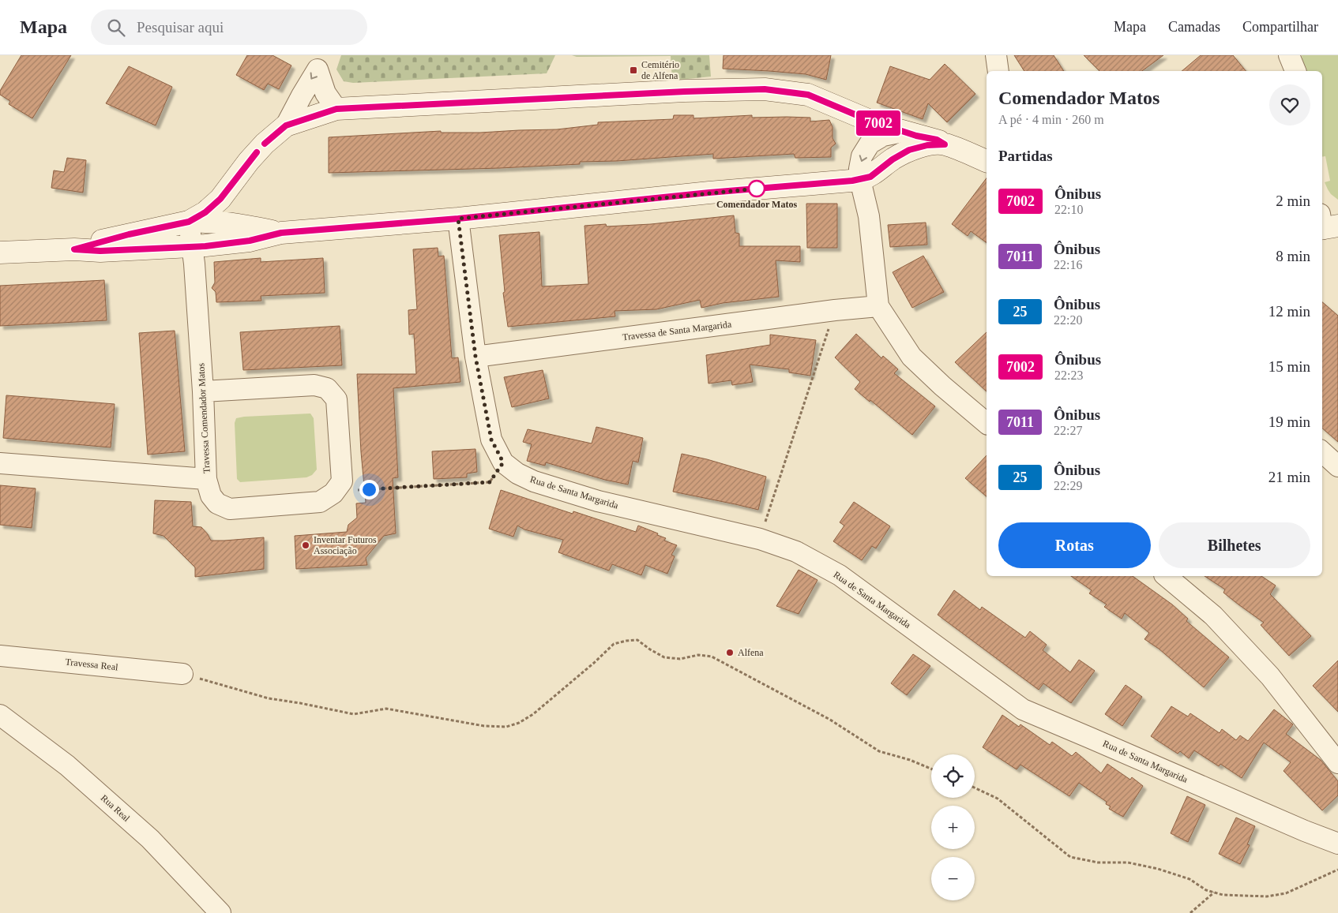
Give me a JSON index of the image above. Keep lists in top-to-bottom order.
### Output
{
  "streets": {
    "street": [
      "Travessa de Santa Margarida",
      "Travessa Comendador Matos",
      "Rua de Santa Margarida",
      "Travessa Real",
      "Rua Real"
    ]
  },
  "crossings": [
    ["Travessa de Santa Margarida", "Rua de Santa Margarida"]
  ],
  "places": {
    "transit": ["Cemitério de Alfena"],
    "other": ["Comendador Matos", "Inventar Futuros Associação", "Alfena"]
  },
  "lines": ["bus line 7002"],
  "page": {
    "header": "Mapa",
    "search": "Pesquisar aqui",
    "nav": ["Mapa", "Camadas", "Compartilhar"],
    "on_map": "7002",
    "heading": [
      ["Comendador Matos", "A pé · 4 min · 260 m"],
      "Partidas"
    ],
    "list": [
      {
        "mark": "7002",
        "name": "Ônibus",
        "note": "22:10",
        "value": "2 min"
      },
      {
        "mark": "7011",
        "name": "Ônibus",
        "note": "22:16",
        "value": "8 min"
      },
      {
        "mark": "25",
        "name": "Ônibus",
        "note": "22:20",
        "value": "12 min"
      },
      {
        "mark": "7002",
        "name": "Ônibus",
        "note": "22:23",
        "value": "15 min"
      },
      {
        "mark": "7011",
        "name": "Ônibus",
        "note": "22:27",
        "value": "19 min"
      },
      {
        "mark": "25",
        "name": "Ônibus",
        "note": "22:29",
        "value": "21 min"
      }
    ],
    "buttons": ["Rotas", "Bilhetes"],
    "map_buttons": ["+", "−"]
  }
}
